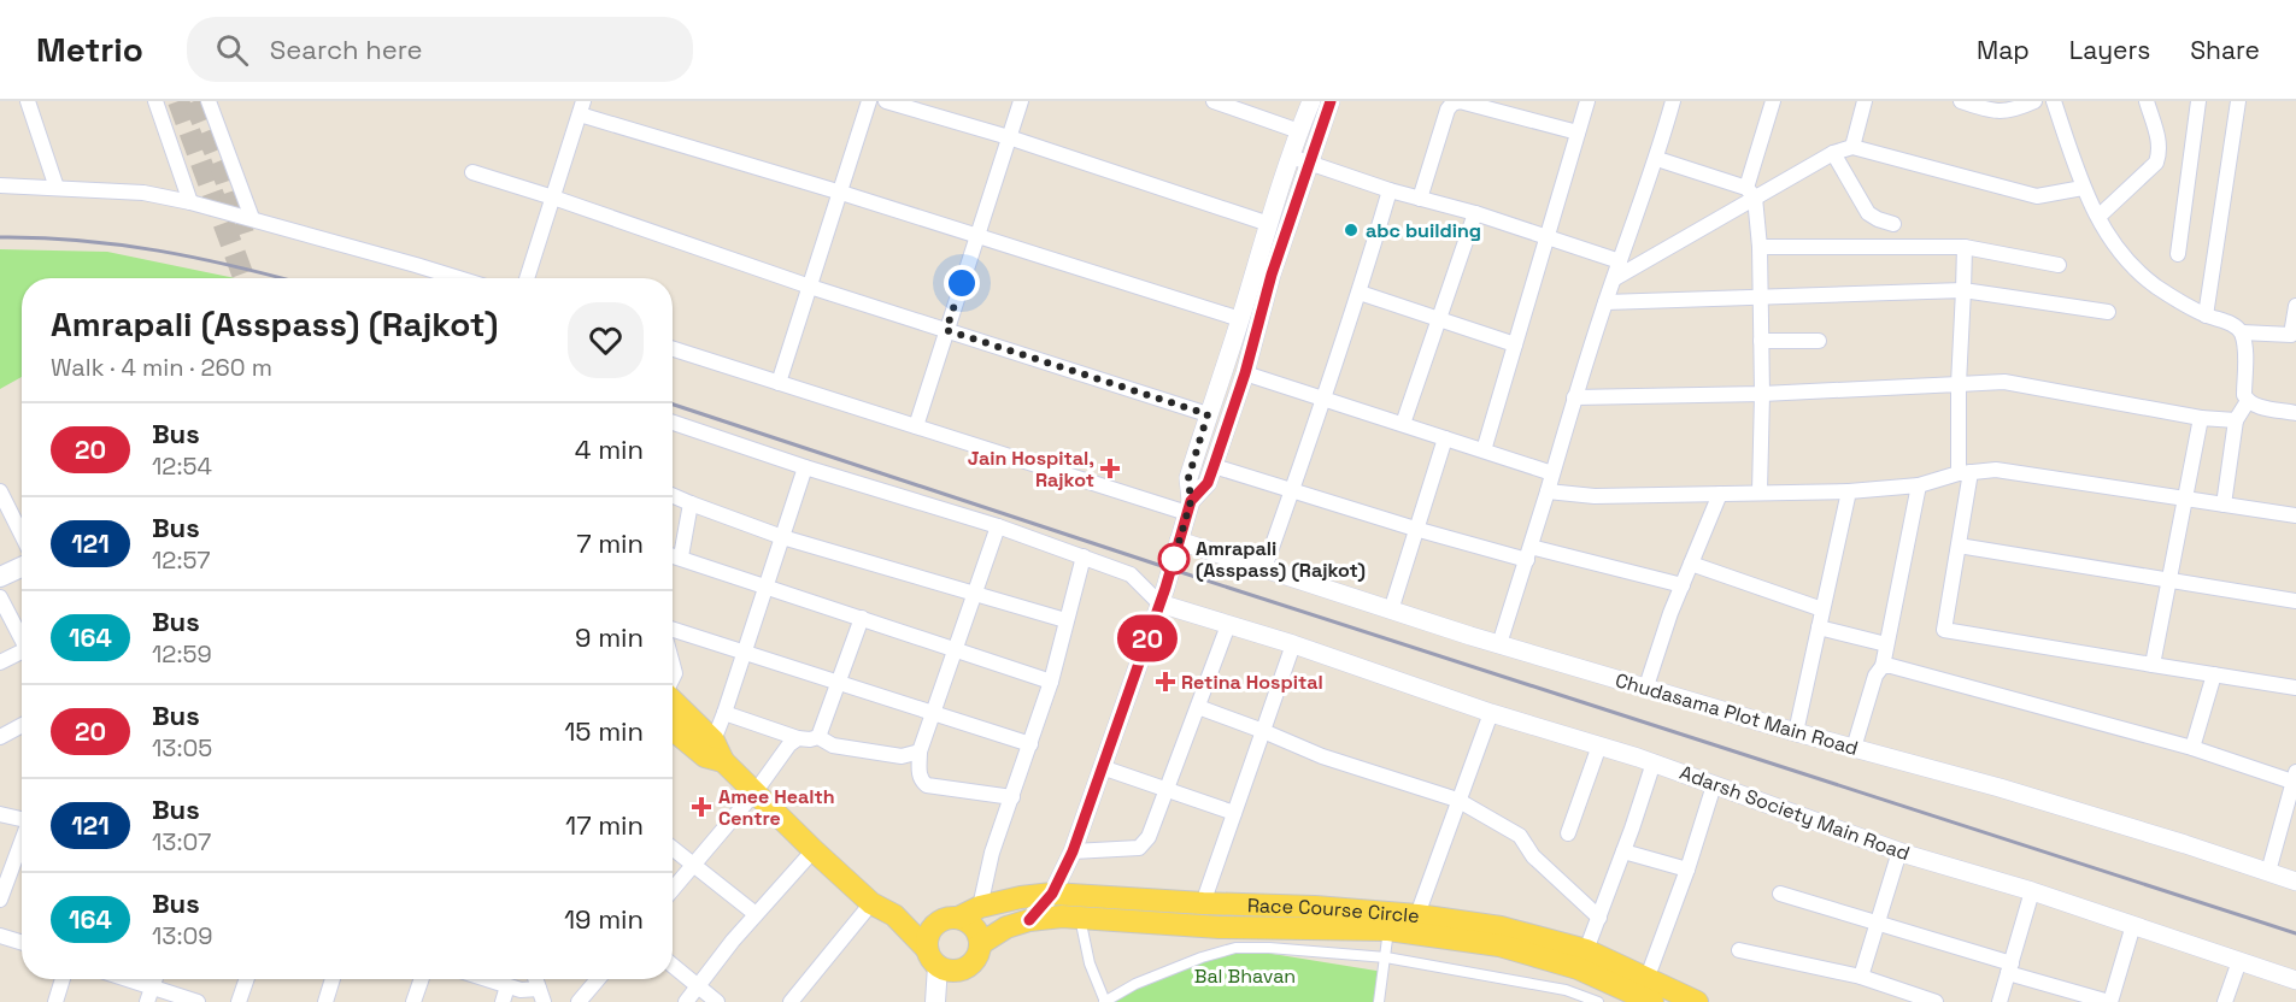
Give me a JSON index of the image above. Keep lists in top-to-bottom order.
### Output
{
  "streets": {
    "main road": ["Race Course Circle"],
    "street": ["Chudasama Plot Main Road", "Adarsh Society Main Road"]
  },
  "parks": ["Bal Bhavan"],
  "places": {
    "other": ["abc building", "Amrapali (Asspass) (Rajkot)"],
    "health": ["Jain Hospital, Rajkot", "Retina Hospital", "Amee Health Centre"]
  },
  "lines": ["bus line 20"],
  "page": {
    "header": "Metrio",
    "search": "Search here",
    "nav": ["Map", "Layers", "Share"],
    "on_map": "20",
    "heading": ["Amrapali (Asspass) (Rajkot)", "Walk · 4 min · 260 m"],
    "list": [
      {
        "mark": "20",
        "name": "Bus",
        "note": "12:54",
        "value": "4 min"
      },
      {
        "mark": "121",
        "name": "Bus",
        "note": "12:57",
        "value": "7 min"
      },
      {
        "mark": "164",
        "name": "Bus",
        "note": "12:59",
        "value": "9 min"
      },
      {
        "mark": "20",
        "name": "Bus",
        "note": "13:05",
        "value": "15 min"
      },
      {
        "mark": "121",
        "name": "Bus",
        "note": "13:07",
        "value": "17 min"
      },
      {
        "mark": "164",
        "name": "Bus",
        "note": "13:09",
        "value": "19 min"
      }
    ]
  }
}
